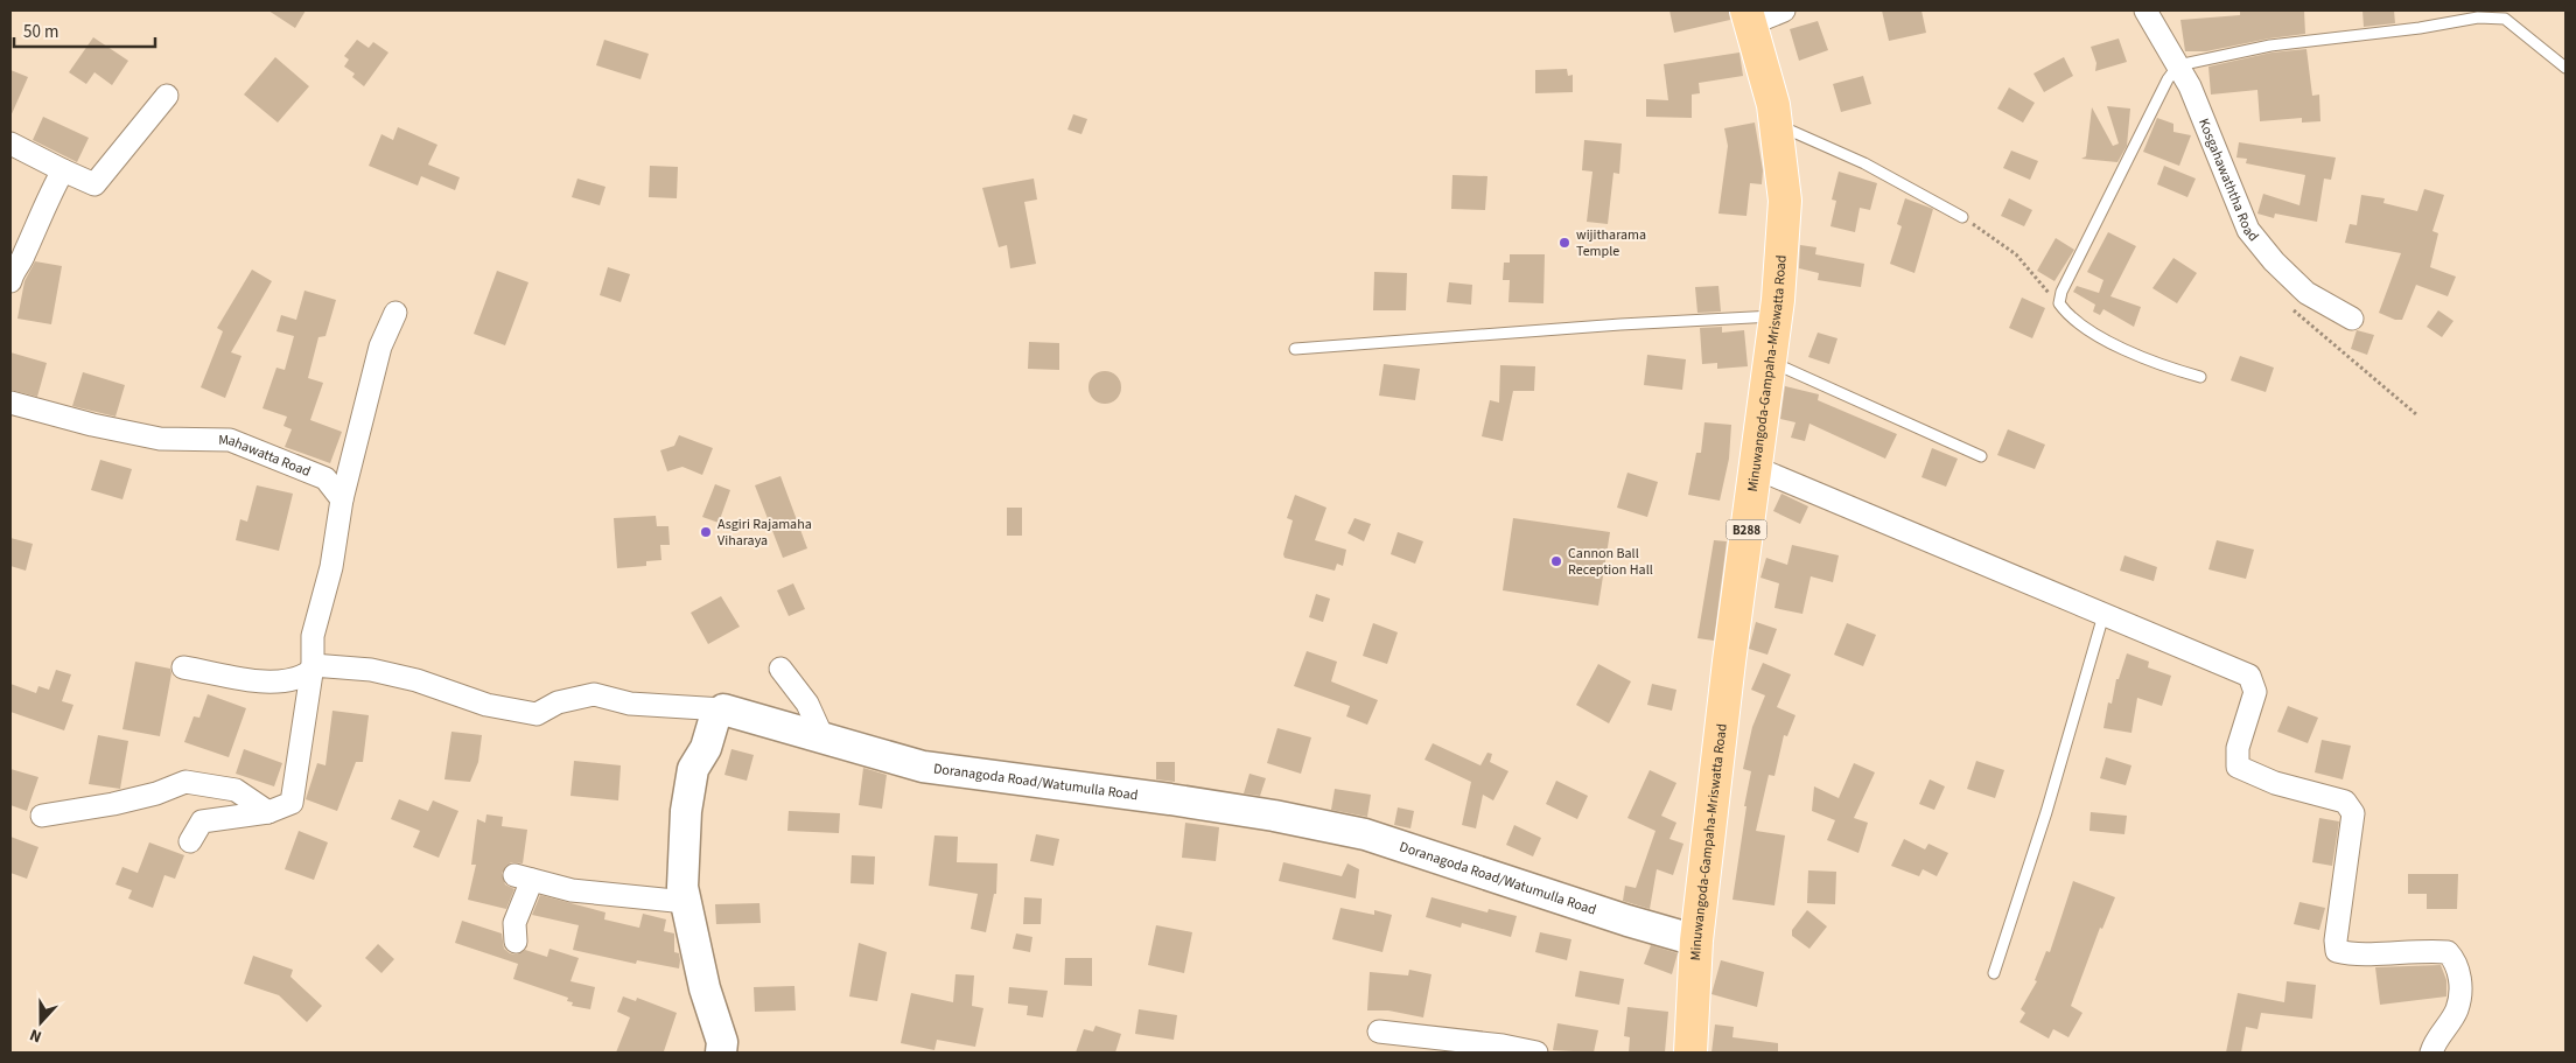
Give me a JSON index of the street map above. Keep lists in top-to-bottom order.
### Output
{
  "streets": {
    "main road": ["Minuwangoda-Gampaha-Mriswatta Road", "B288"],
    "street": ["Kosgahawaththa Road", "Mahawatta Road", "Doranagoda Road/Watumulla Road"]
  },
  "crossings": [
    ["Minuwangoda-Gampaha-Mriswatta Road", "Doranagoda Road/Watumulla Road"]
  ],
  "places": ["wijitharama Temple", "Asgiri Rajamaha Viharaya", "Cannon Ball Reception Hall"],
  "scale_bar": "50 m",
  "north": "bottom"
}
